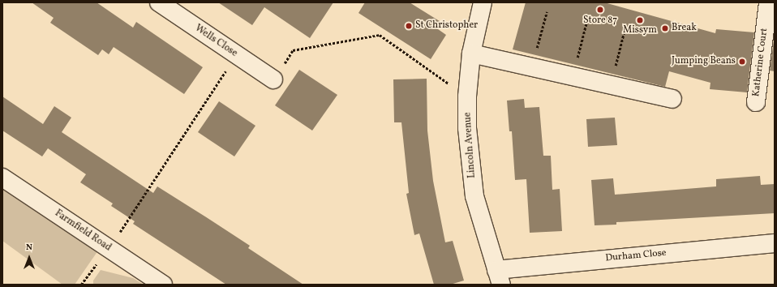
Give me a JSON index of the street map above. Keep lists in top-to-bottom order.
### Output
{
  "streets": {
    "street": [
      "Wells Close",
      "Katherine Court",
      "Lincoln Avenue",
      "Farmfield Road",
      "Durham Close"
    ]
  },
  "crossings": [
    ["Lincoln Avenue", "Durham Close"]
  ],
  "places": [
    "Store 87",
    "Missym",
    "St Christopher",
    "Break",
    "Jumping Beans"
  ],
  "north": "top"
}
